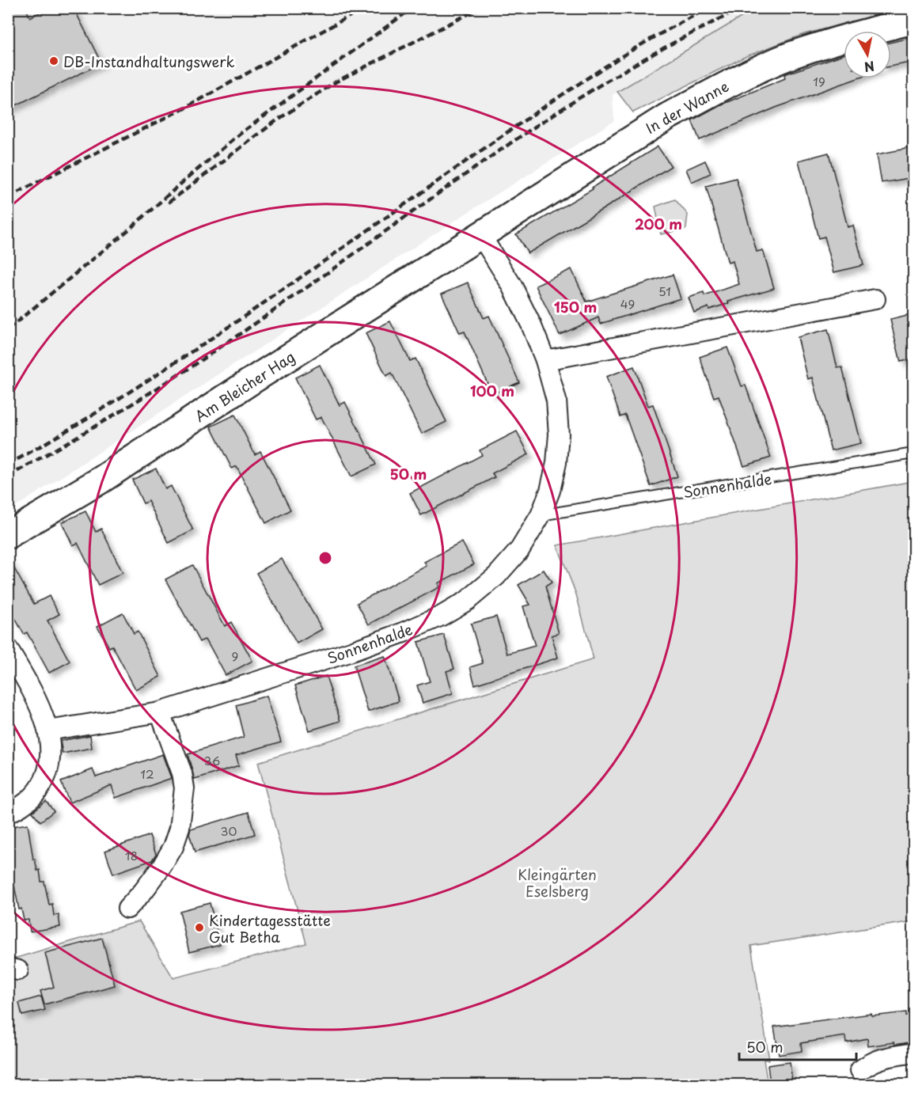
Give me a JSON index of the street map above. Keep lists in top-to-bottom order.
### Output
{
  "streets": {
    "street": ["In der Wanne", "Am Bleicher Hag", "Sonnenhalde"]
  },
  "crossings": [
    ["In der Wanne", "Am Bleicher Hag"],
    ["In der Wanne", "Sonnenhalde"],
    ["Am Bleicher Hag", "Sonnenhalde"]
  ],
  "parks": ["Kleingärten Eselsberg"],
  "places": ["DB-Instandhaltungswerk", "Kindertagesstätte Gut Betha"],
  "house_numbers": [
    "19",
    "51",
    "49",
    "9",
    "36",
    "12",
    "30",
    "18"
  ],
  "scale_bar": "50 m",
  "north": "bottom",
  "rings": [
    "200 m",
    "150 m",
    "100 m",
    "50 m"
  ]
}
